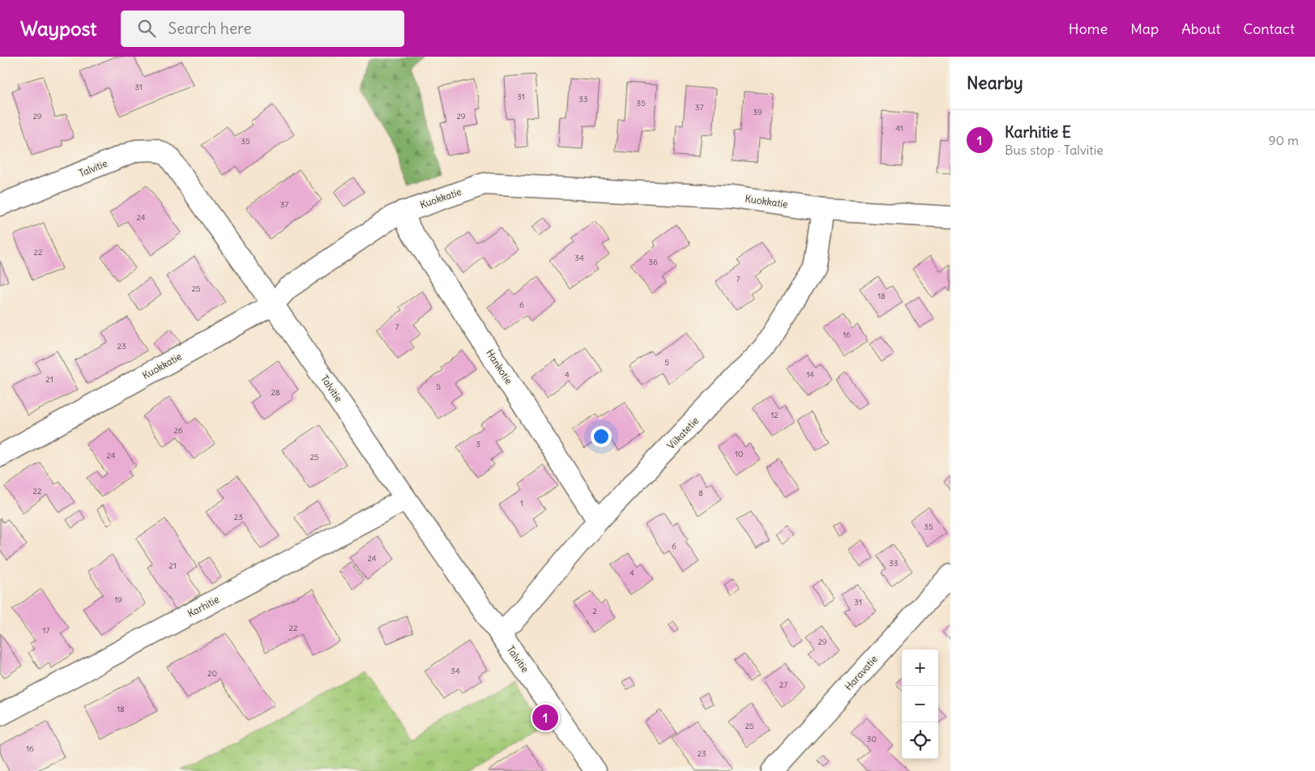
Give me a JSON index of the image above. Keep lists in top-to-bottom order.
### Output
{
  "streets": {
    "street": [
      "Talvitie",
      "Kuokkatie",
      "Hankotie",
      "Viikatetie",
      "Karhitie",
      "Haravatie"
    ]
  },
  "crossings": [
    ["Talvitie", "Kuokkatie"],
    ["Talvitie", "Viikatetie"],
    ["Talvitie", "Karhitie"],
    ["Kuokkatie", "Hankotie"],
    ["Kuokkatie", "Viikatetie"],
    ["Hankotie", "Viikatetie"]
  ],
  "house_numbers": [
    "31",
    "31",
    "33",
    "35",
    "37",
    "39",
    "29",
    "29",
    "41",
    "35",
    "37",
    "24",
    "22",
    "34",
    "36",
    "7",
    "25",
    "18",
    "6",
    "7",
    "16",
    "23",
    "5",
    "4",
    "14",
    "21",
    "5",
    "28",
    "12",
    "26",
    "3",
    "10",
    "24",
    "25",
    "22",
    "8",
    "1",
    "23",
    "35",
    "6",
    "24",
    "33",
    "21",
    "4",
    "19",
    "31",
    "2",
    "22",
    "17",
    "29",
    "34",
    "20",
    "27",
    "18",
    "25",
    "30",
    "16",
    "23"
  ],
  "page": {
    "header": "Waypost",
    "search": "Search here",
    "nav": [
      "Home",
      "Map",
      "About",
      "Contact"
    ],
    "heading": "Nearby",
    "list": [
      {
        "mark": "1",
        "name": "Karhitie E",
        "note": "Bus stop · Talvitie",
        "value": "90 m"
      }
    ],
    "map_buttons": ["+", "−"],
    "pins": "1"
  }
}
